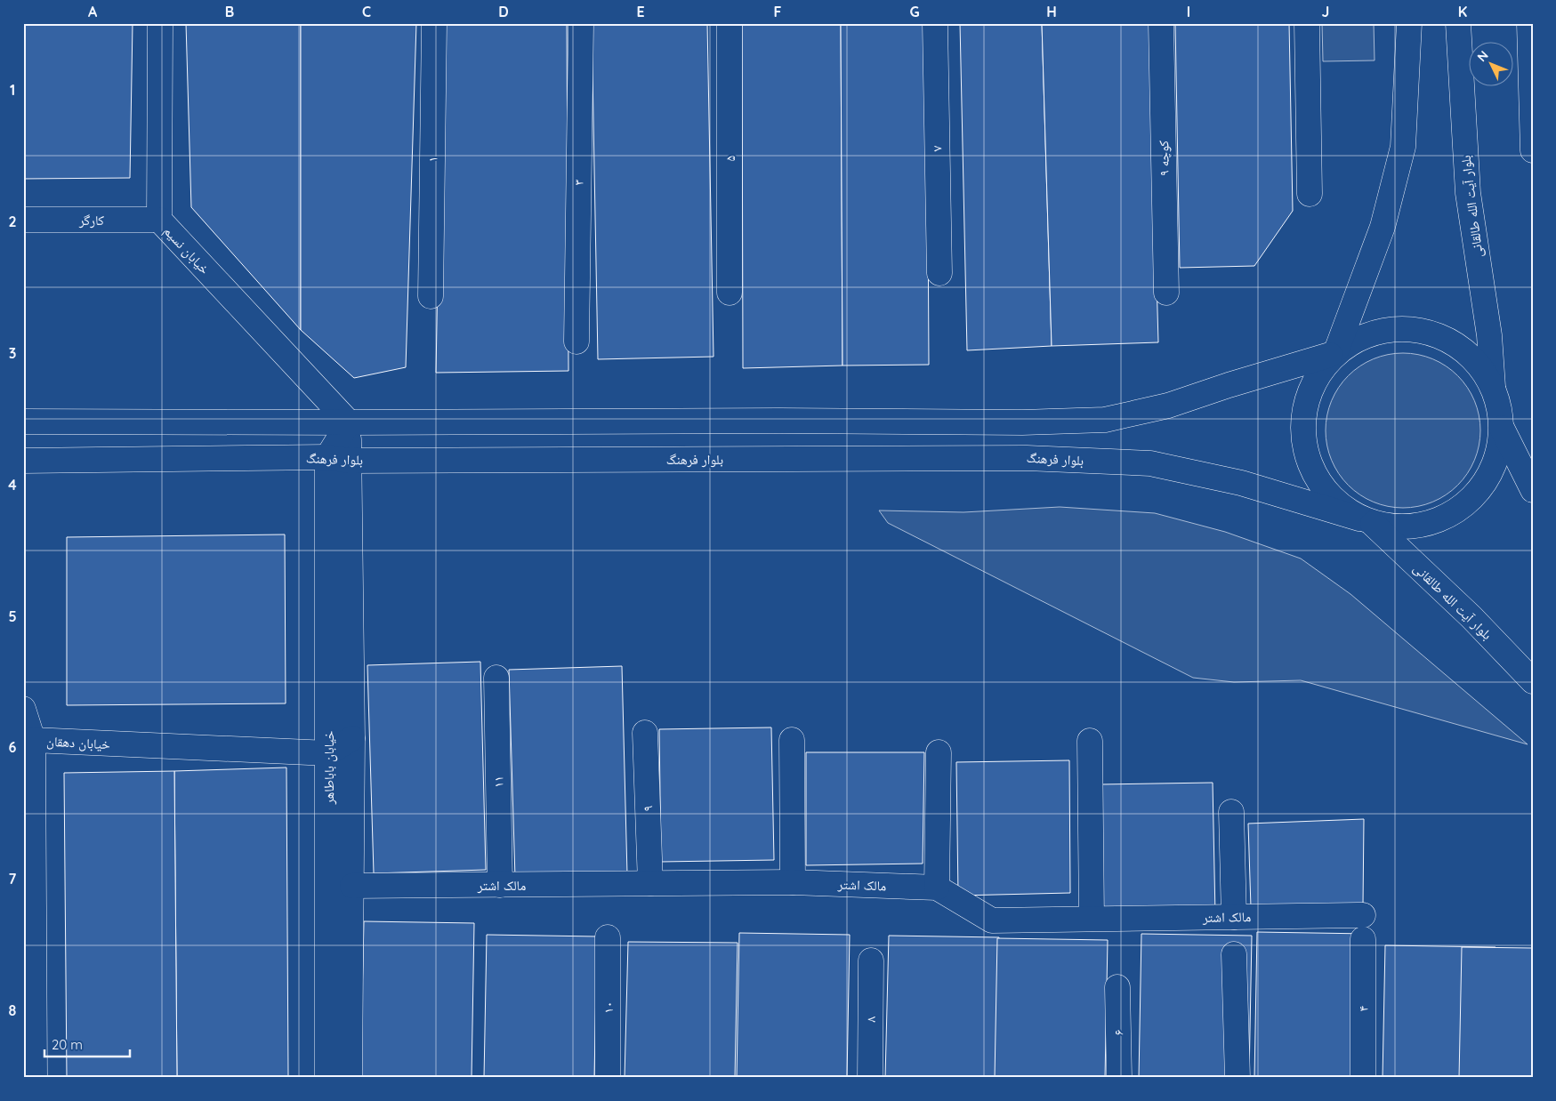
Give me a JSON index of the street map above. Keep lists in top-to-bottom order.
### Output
{
  "streets": {
    "street": [
      "۷",
      "۵",
      "کوچه ۹",
      "۱",
      "۳",
      "بلوار آیت الله طالقانی",
      "کارگر",
      "خیابان نسیم",
      "بلوار فرهنگ",
      "خیابان دهقان",
      "خیابان باباطاهر",
      "۱۱",
      "۹",
      "مالک اشتر",
      "۱۰",
      "۴",
      "۸",
      "۶"
    ]
  },
  "crossings": [
    ["بلوار آیت الله طالقانی", "بلوار فرهنگ"],
    ["کارگر", "خیابان نسیم"],
    ["بلوار فرهنگ", "خیابان باباطاهر"],
    ["خیابان دهقان", "خیابان باباطاهر"],
    ["خیابان باباطاهر", "مالک اشتر"],
    ["۱۱", "مالک اشتر"],
    ["۹", "مالک اشتر"]
  ],
  "scale_bar": "20 m",
  "north": "top left",
  "grid": {
    "columns": [
      "A",
      "B",
      "C",
      "D",
      "E",
      "F",
      "G",
      "H",
      "I",
      "J",
      "K"
    ],
    "rows": [
      "1",
      "2",
      "3",
      "4",
      "5",
      "6",
      "7",
      "8"
    ]
  }
}
